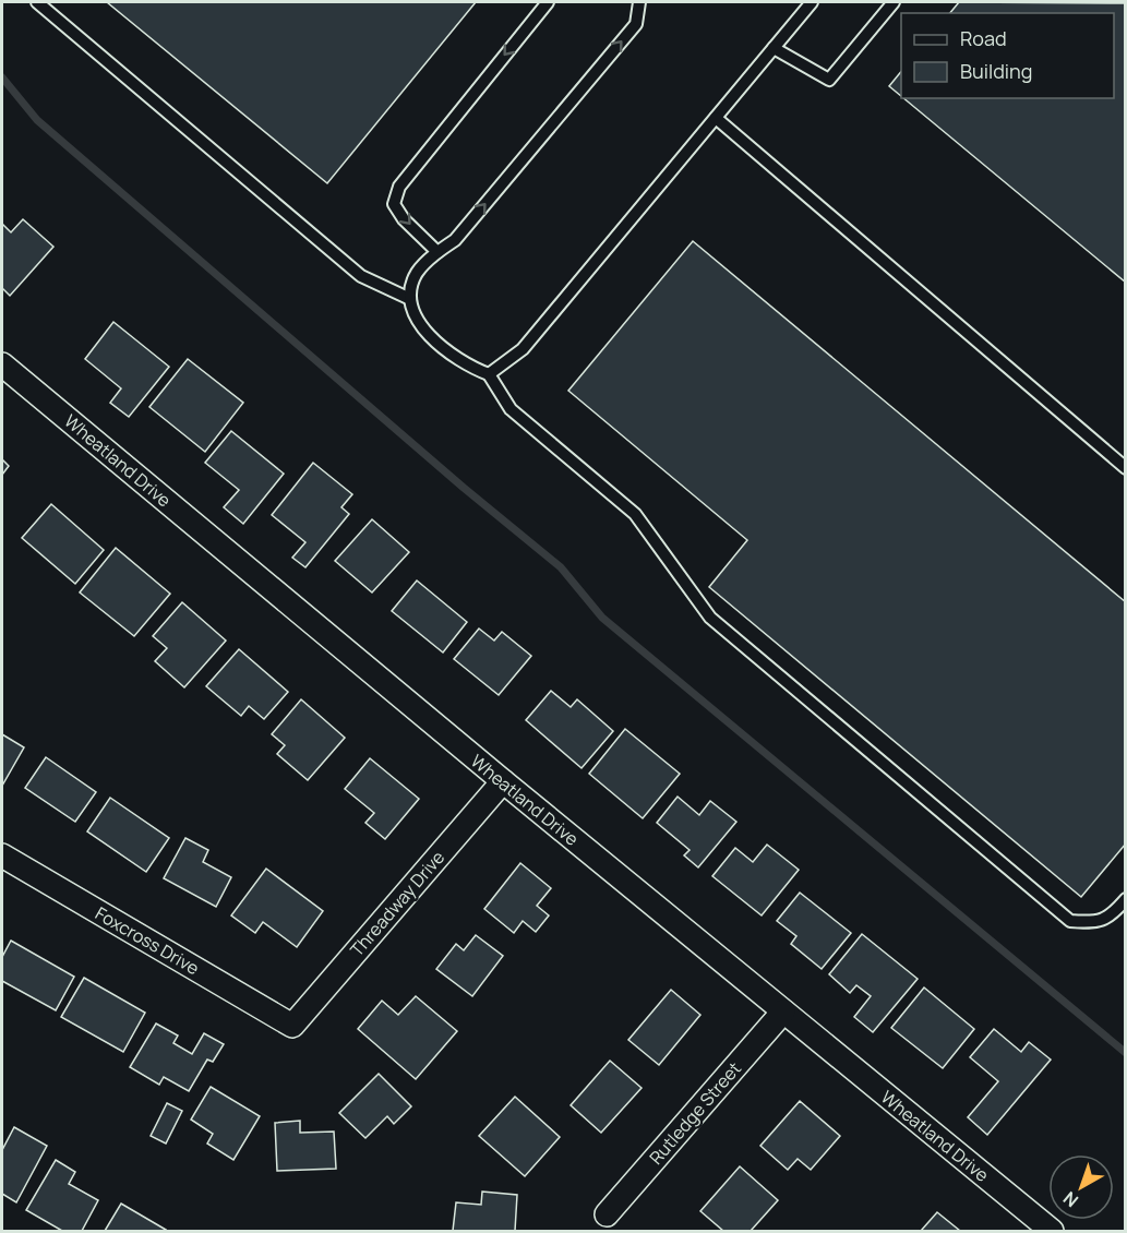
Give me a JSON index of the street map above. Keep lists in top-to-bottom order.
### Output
{
  "streets": {
    "street": [
      "Wheatland Drive",
      "Threadway Drive",
      "Foxcross Drive",
      "Rutledge Street"
    ]
  },
  "crossings": [
    ["Wheatland Drive", "Threadway Drive"],
    ["Wheatland Drive", "Rutledge Street"],
    ["Threadway Drive", "Foxcross Drive"]
  ],
  "legend": ["Road", "Building"],
  "north": "bottom left"
}
